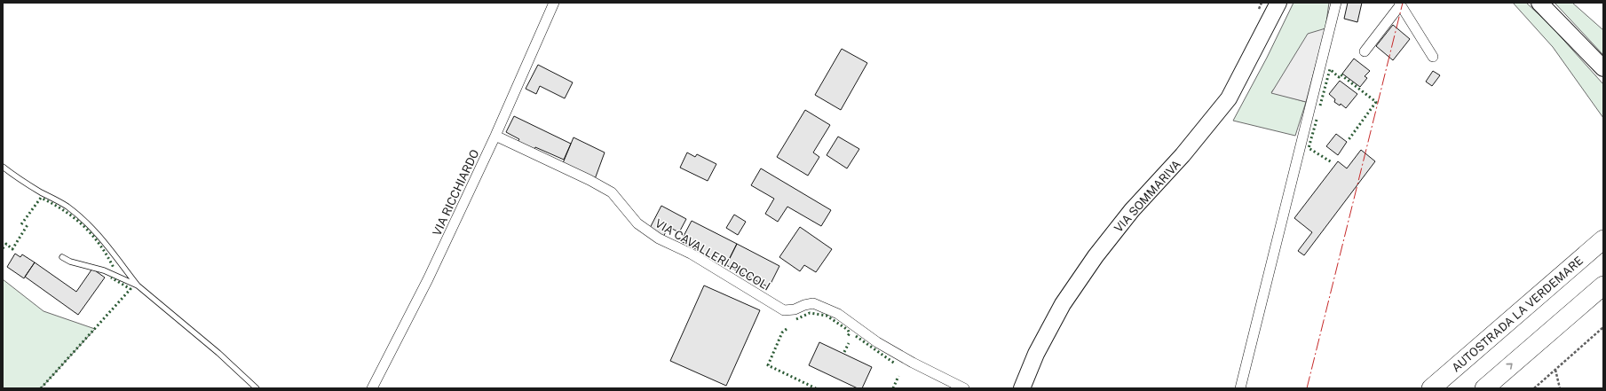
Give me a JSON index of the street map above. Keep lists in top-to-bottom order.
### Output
{
  "streets": {
    "highway": ["AUTOSTRADA LA VERDEMARE"],
    "main road": ["VIA SOMMARIVA"],
    "street": ["VIA RICCHIARDO", "VIA CAVALLERI PICCOLI"]
  },
  "crossings": [
    ["VIA RICCHIARDO", "VIA CAVALLERI PICCOLI"]
  ]
}
